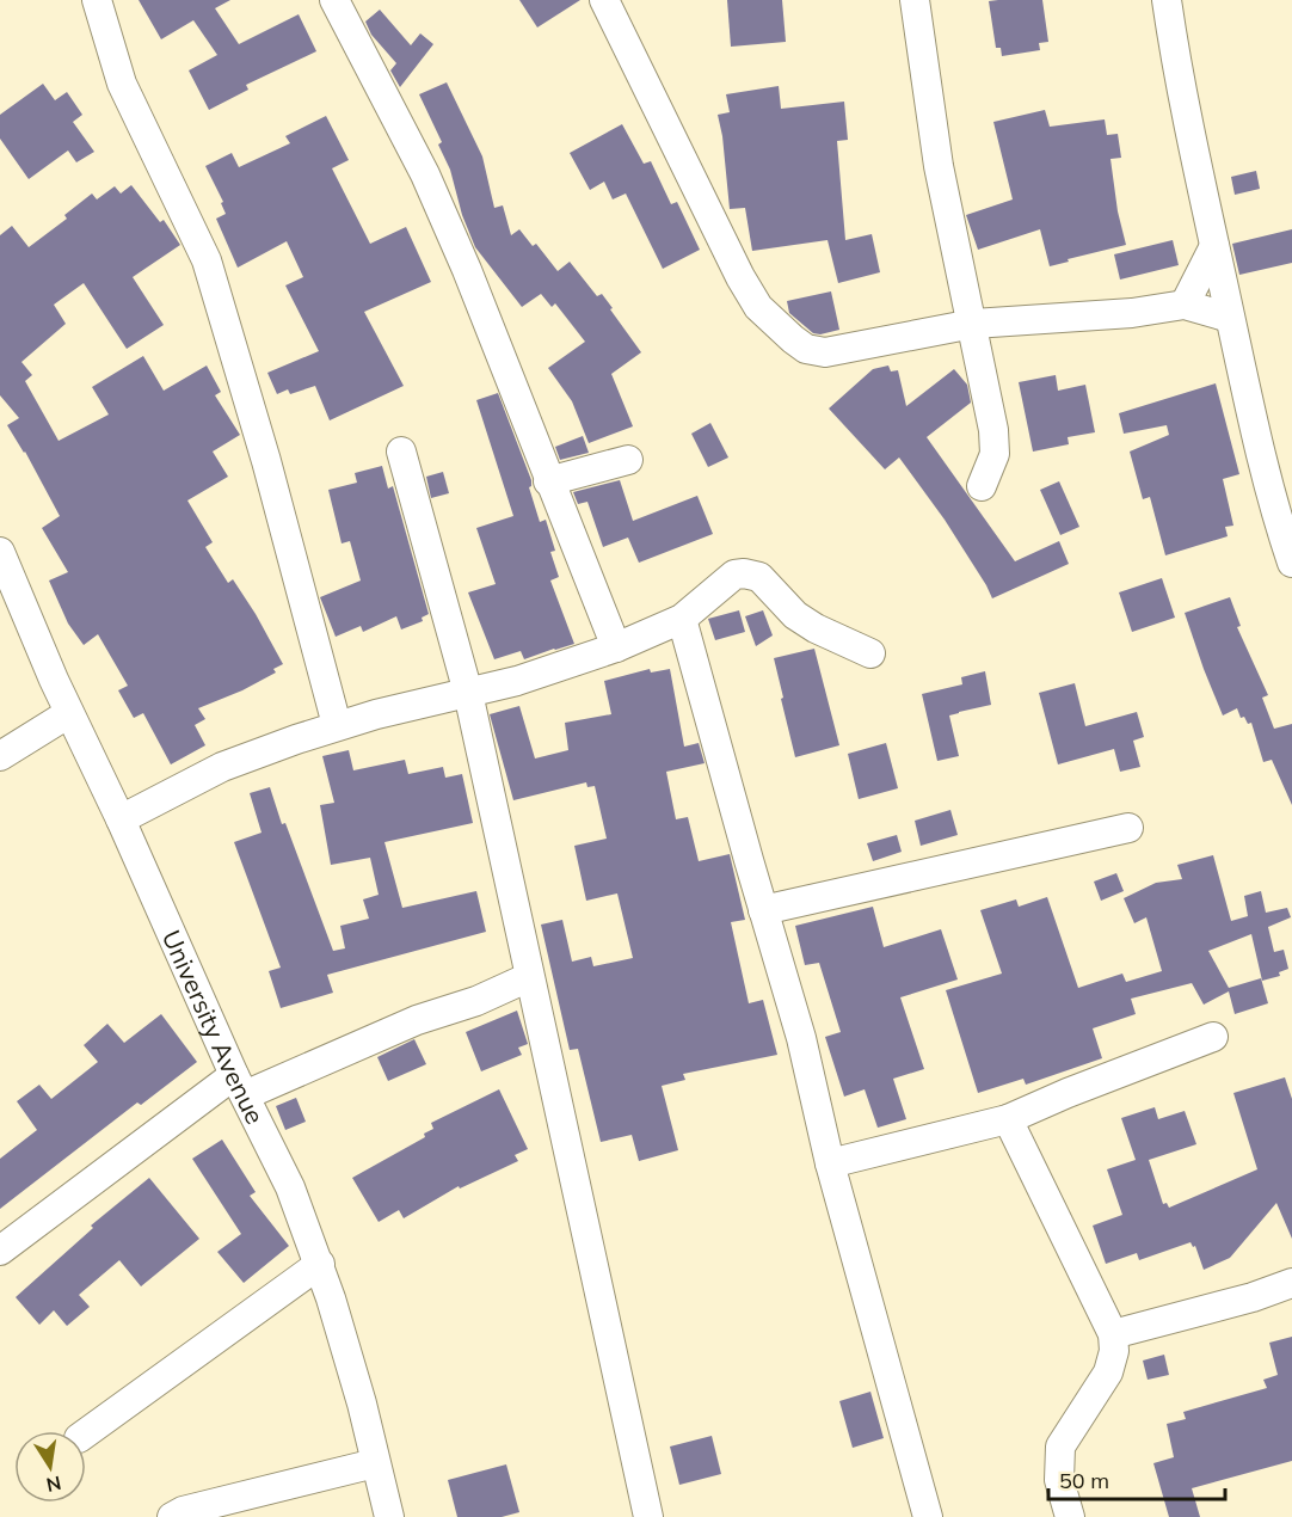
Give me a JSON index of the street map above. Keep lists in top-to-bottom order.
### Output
{
  "streets": {
    "street": ["University Avenue"]
  },
  "scale_bar": "50 m",
  "north": "bottom"
}
